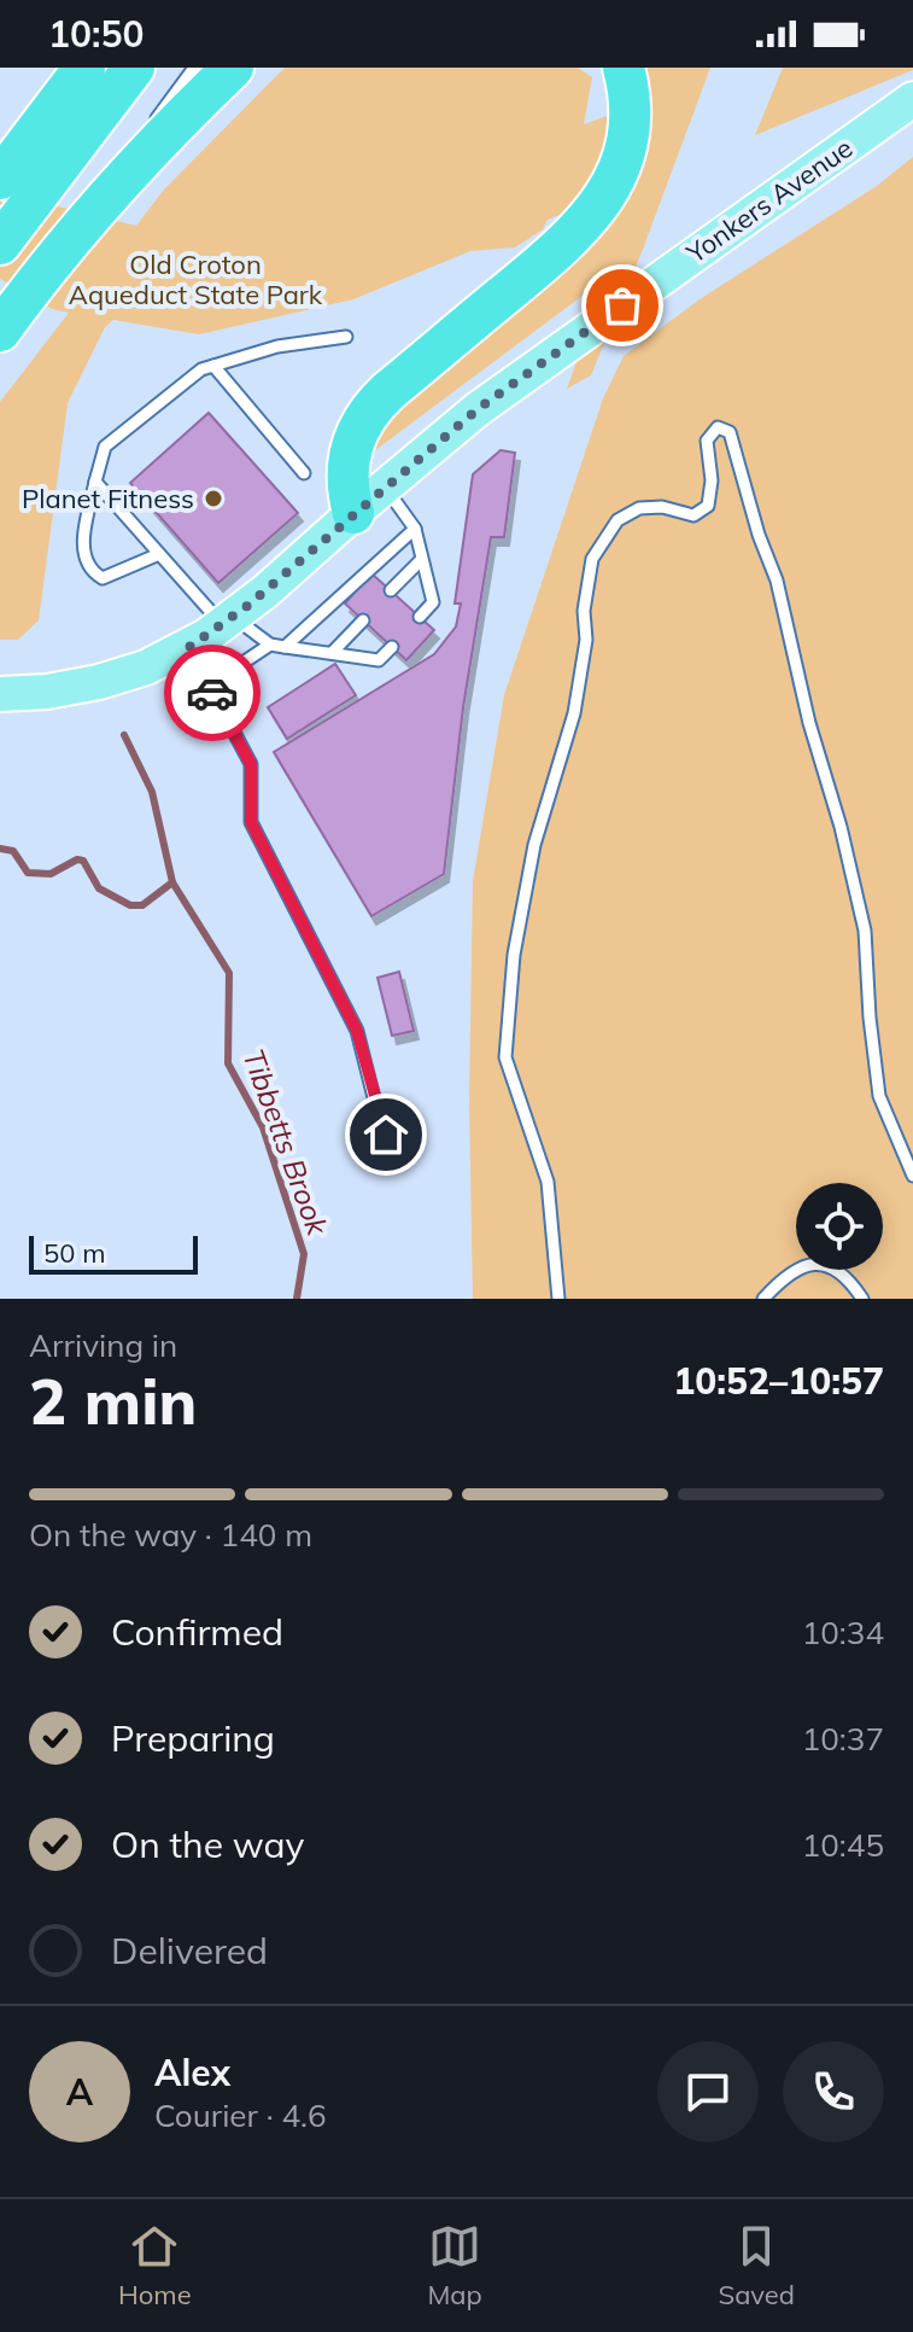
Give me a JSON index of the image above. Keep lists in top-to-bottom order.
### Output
{
  "streets": {
    "main road": ["Yonkers Avenue"]
  },
  "water": ["Tibbetts Brook"],
  "parks": ["Old Croton Aqueduct State Park"],
  "places": ["Planet Fitness"],
  "scale_bar": "50 m",
  "page": {
    "status": "10:50",
    "scale": "50 m",
    "heading": ["2 min", "Arriving in", "10:52–10:57"],
    "panel": ["Alex", "Courier · 4.6"],
    "bar": "On the way · 140 m",
    "list": [
      ["Confirmed", "10:34"],
      ["Preparing", "10:37"],
      ["On the way", "10:45"],
      "Delivered"
    ],
    "round": "A",
    "tabs": ["Home", "Map", "Saved"]
  }
}
